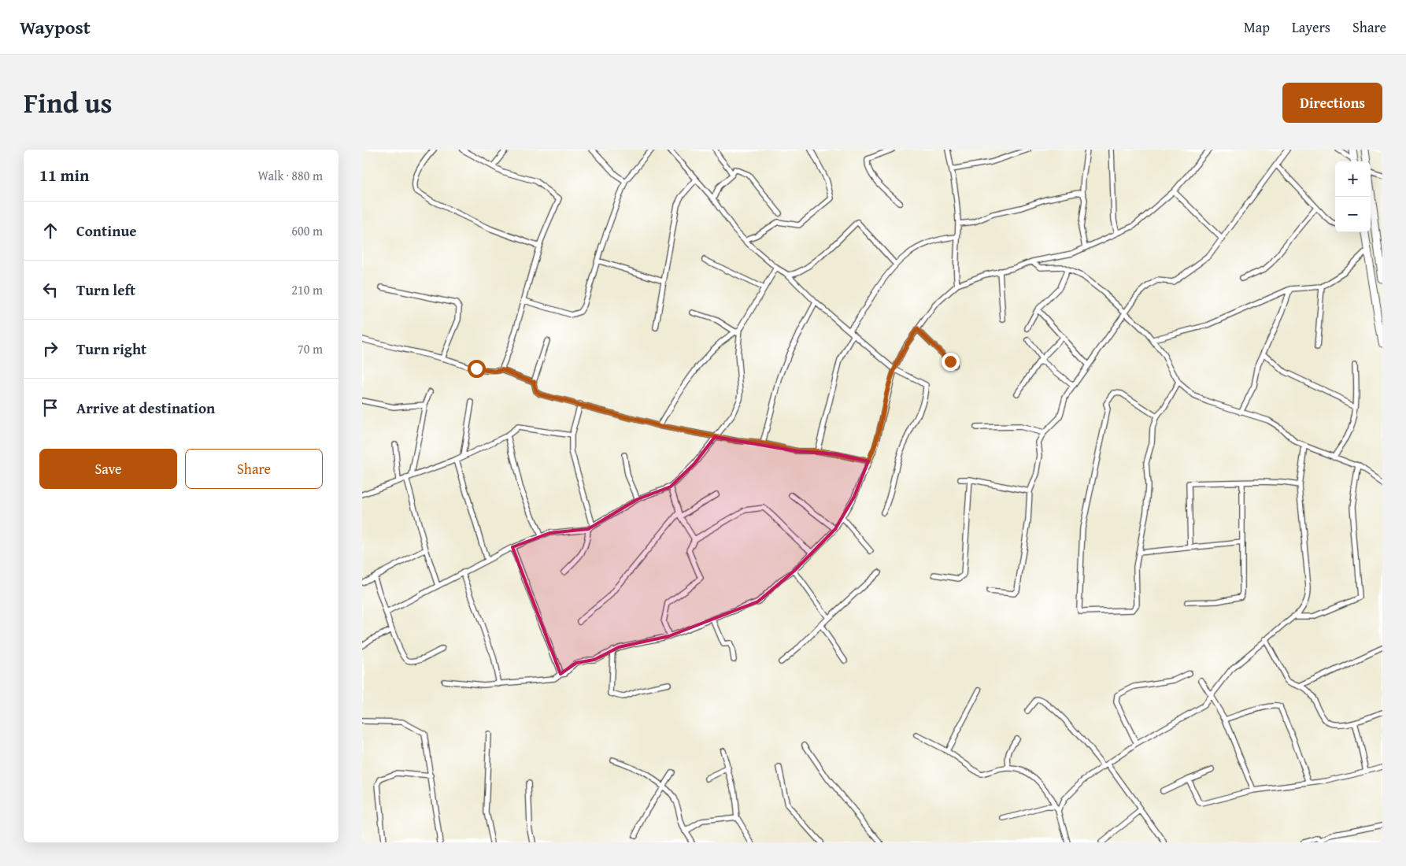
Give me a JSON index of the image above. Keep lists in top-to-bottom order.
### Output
{
  "page": {
    "header": "Waypost",
    "nav": ["Map", "Layers", "Share"],
    "title": "Find us",
    "buttons": [
      "Directions",
      ["Save", "Share"]
    ],
    "heading": ["11 min", "Walk · 880 m"],
    "map_buttons": ["+", "−"],
    "list": [
      ["Continue", "600 m"],
      ["Turn left", "210 m"],
      ["Turn right", "70 m"],
      "Arrive at destination"
    ]
  }
}
